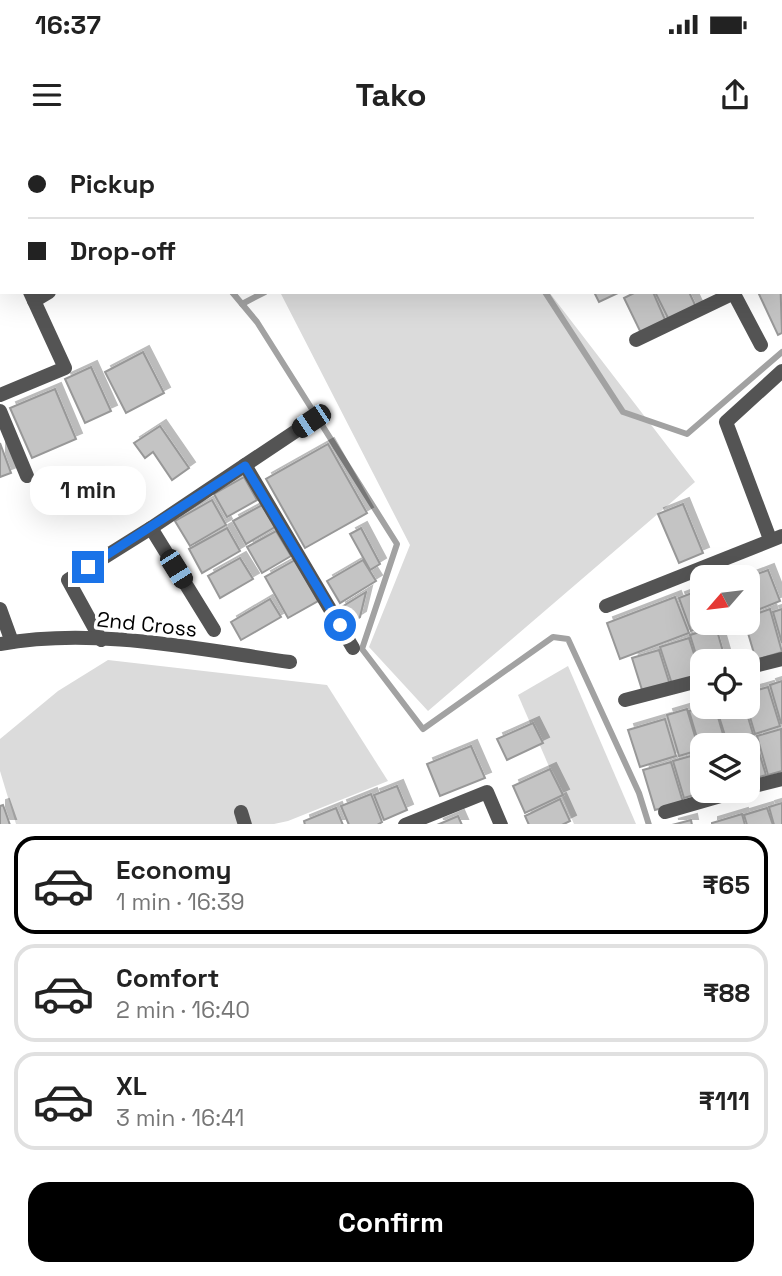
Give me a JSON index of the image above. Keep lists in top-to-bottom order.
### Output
{
  "streets": {
    "street": ["2nd Cross"]
  },
  "north": "bottom left",
  "page": {
    "status": "16:37",
    "header": "Tako",
    "banner": ["Pickup", "Drop-off"],
    "bubble": "1 min",
    "list": [
      {
        "name": "Economy",
        "note": "1 min · 16:39",
        "value": "₹65"
      },
      {
        "name": "Comfort",
        "note": "2 min · 16:40",
        "value": "₹88"
      },
      {
        "name": "XL",
        "note": "3 min · 16:41",
        "value": "₹111"
      }
    ],
    "buttons": "Confirm"
  }
}
